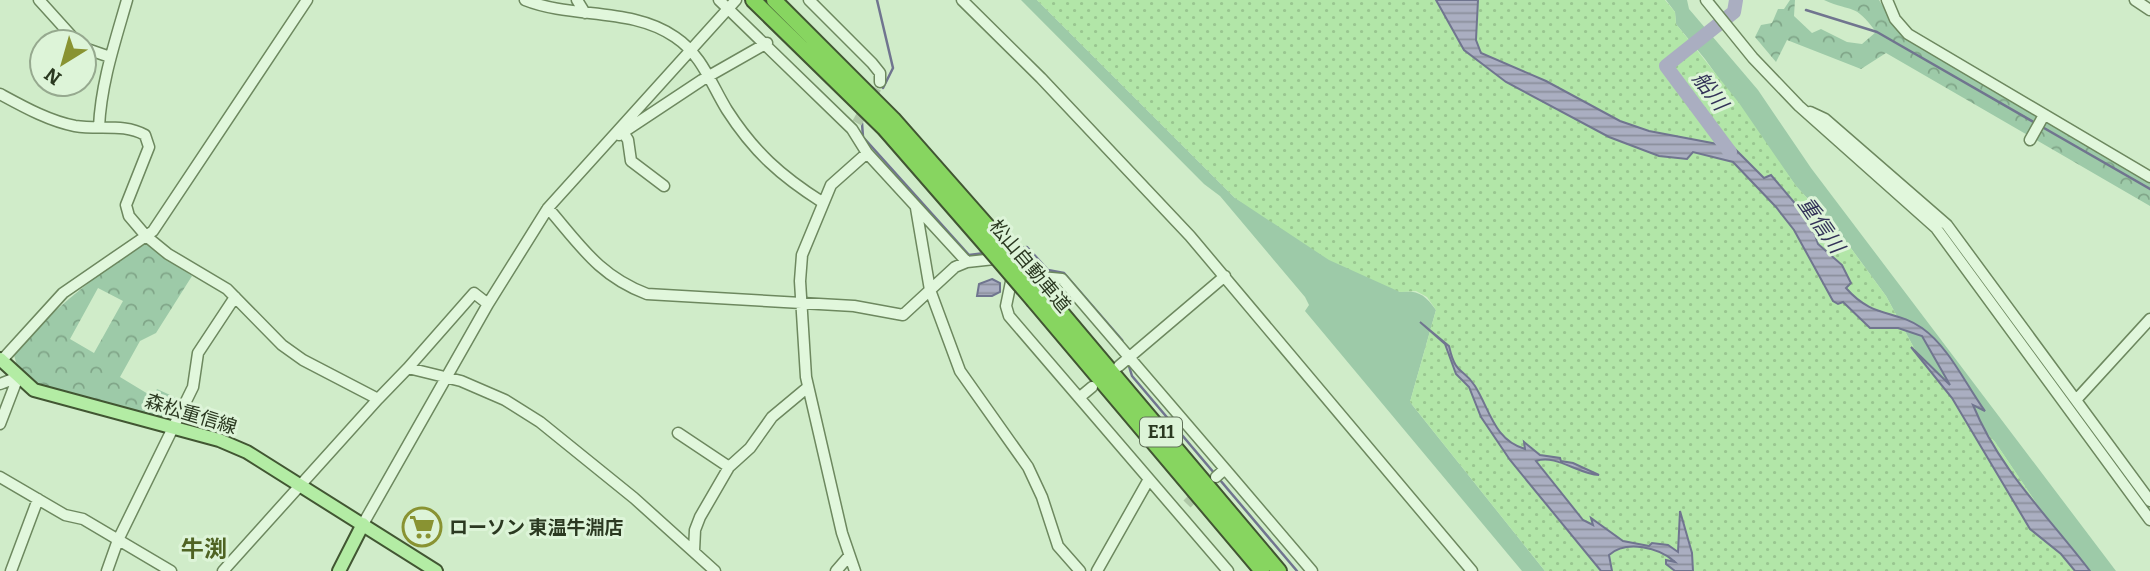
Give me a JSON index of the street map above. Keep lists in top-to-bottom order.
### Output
{
  "streets": {
    "highway": ["松山自動車道", "E11"],
    "main road": ["森松重信線"]
  },
  "districts": ["牛渕"],
  "water": ["船川", "重信川"],
  "places": {
    "supermarket": ["ローソン 東温牛淵店"]
  },
  "north": "bottom left"
}
